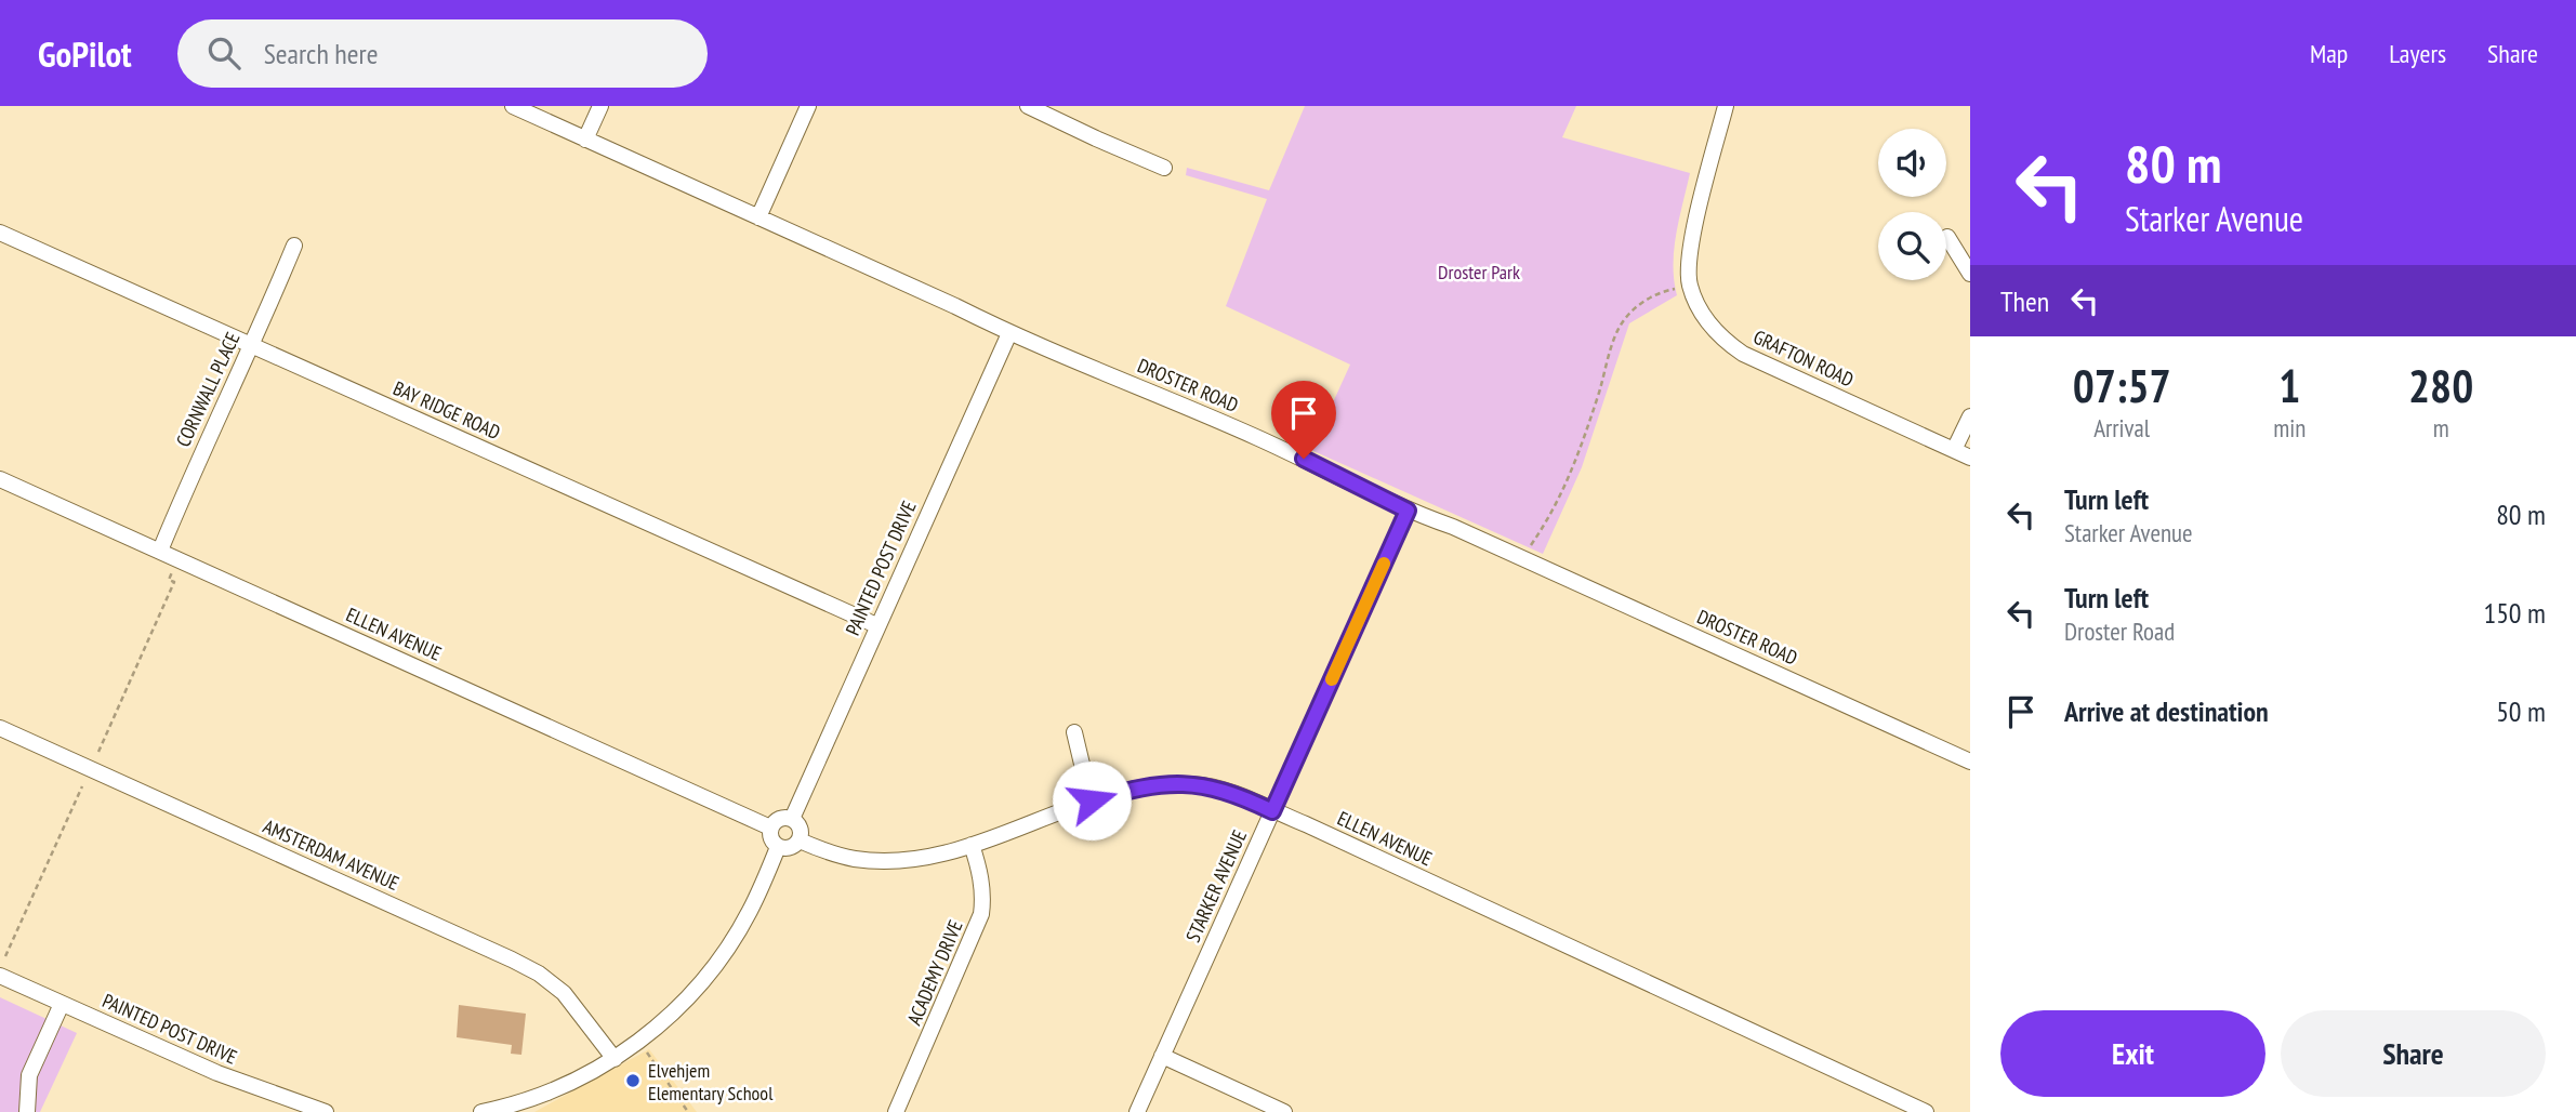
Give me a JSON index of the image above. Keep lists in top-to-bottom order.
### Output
{
  "streets": {
    "street": [
      "GRAFTON ROAD",
      "DROSTER ROAD",
      "CORNWALL PLACE",
      "BAY RIDGE ROAD",
      "PAINTED POST DRIVE",
      "ELLEN AVENUE",
      "AMSTERDAM AVENUE",
      "STARKER AVENUE",
      "ACADEMY DRIVE"
    ]
  },
  "crossings": [
    ["DROSTER ROAD", "PAINTED POST DRIVE"],
    ["DROSTER ROAD", "STARKER AVENUE"],
    ["CORNWALL PLACE", "BAY RIDGE ROAD"],
    ["CORNWALL PLACE", "ELLEN AVENUE"],
    ["BAY RIDGE ROAD", "PAINTED POST DRIVE"],
    ["PAINTED POST DRIVE", "ELLEN AVENUE"],
    ["ELLEN AVENUE", "STARKER AVENUE"],
    ["ELLEN AVENUE", "ACADEMY DRIVE"]
  ],
  "parks": ["Droster Park"],
  "places": ["Elvehjem Elementary School"],
  "page": {
    "header": "GoPilot",
    "search": "Search here",
    "nav": ["Map", "Layers", "Share"],
    "turn": ["80 m", "Starker Avenue"],
    "then": "Then",
    "eta": [
      "07:57",
      "Arrival",
      "1",
      "min",
      "280",
      "m"
    ],
    "list": [
      {
        "name": "Turn left",
        "note": "Starker Avenue",
        "value": "80 m"
      },
      {
        "name": "Turn left",
        "note": "Droster Road",
        "value": "150 m"
      },
      {
        "name": "Arrive at destination",
        "value": "50 m"
      }
    ],
    "buttons": ["Exit", "Share"]
  }
}
